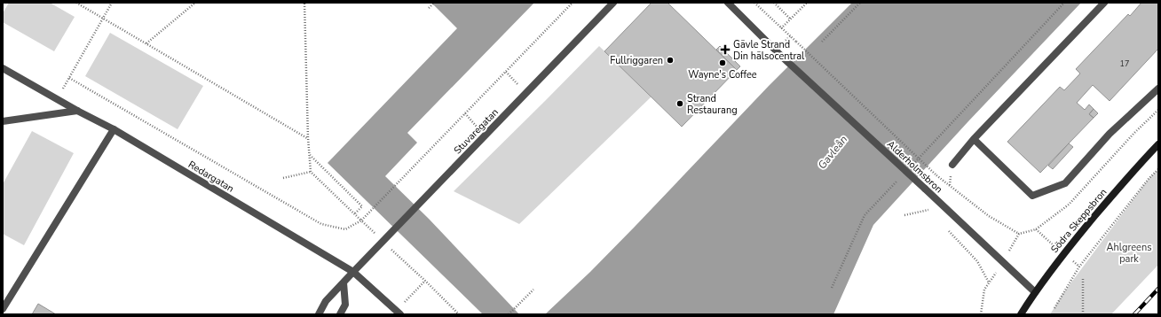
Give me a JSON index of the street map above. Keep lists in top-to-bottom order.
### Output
{
  "streets": {
    "street": [
      "Stuvaregatan",
      "Alderholmsbron",
      "Redargatan",
      "Södra Skeppsbron"
    ]
  },
  "crossings": [
    ["Stuvaregatan", "Redargatan"],
    ["Alderholmsbron", "Södra Skeppsbron"]
  ],
  "water": ["Gavleån"],
  "parks": ["Ahlgreens park"],
  "places": {
    "health": ["Gävle Strand Din hälsocentral"],
    "other": ["Fullriggaren", "Wayne's Coffee", "Strand Restaurang"]
  },
  "house_numbers": ["17"]
}
